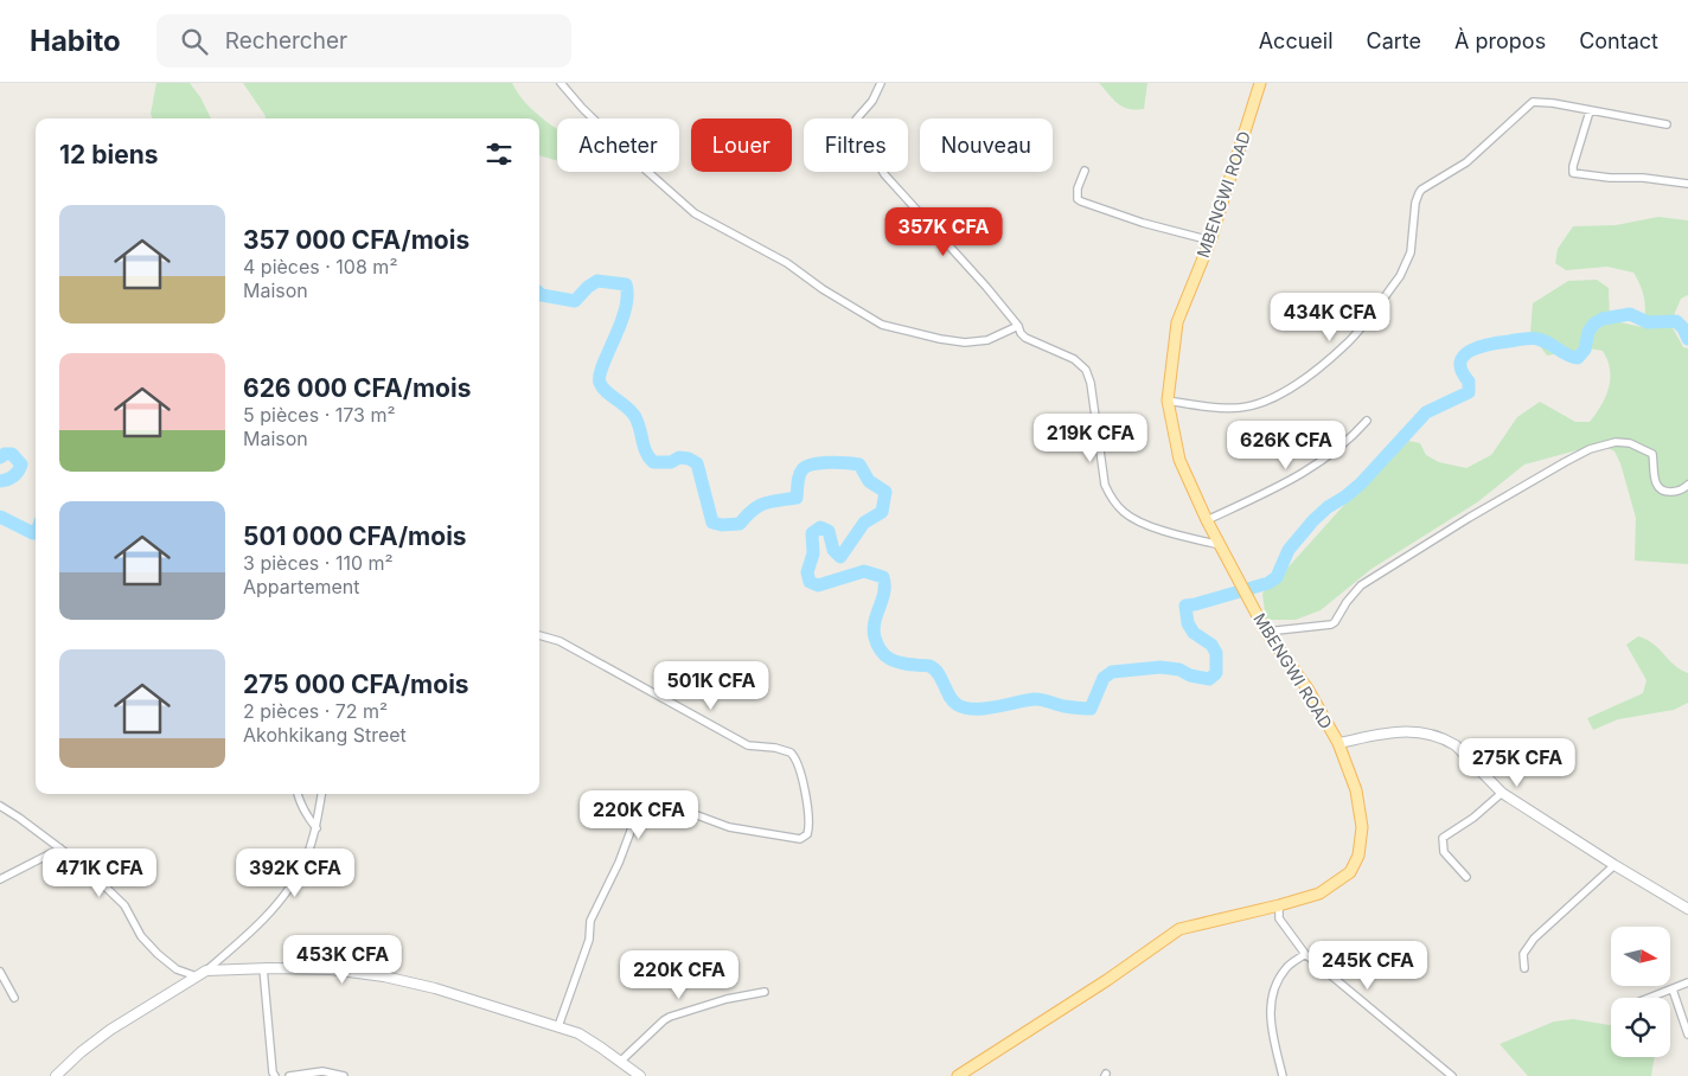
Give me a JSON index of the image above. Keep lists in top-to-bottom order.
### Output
{
  "streets": {
    "main road": ["MBENGWI ROAD"]
  },
  "north": "right",
  "page": {
    "header": "Habito",
    "search": "Rechercher",
    "nav": [
      "Accueil",
      "Carte",
      "À propos",
      "Contact"
    ],
    "chip": [
      "Acheter",
      "Louer",
      "Filtres",
      "Nouveau"
    ],
    "heading": "12 biens",
    "list": [
      {
        "name": "357 000 CFA/mois",
        "note": "4 pièces · 108 m² · Maison"
      },
      {
        "name": "626 000 CFA/mois",
        "note": "5 pièces · 173 m² · Maison"
      },
      {
        "name": "501 000 CFA/mois",
        "note": "3 pièces · 110 m² · Appartement"
      },
      {
        "name": "275 000 CFA/mois",
        "note": "2 pièces · 72 m² · Akohkikang Street"
      }
    ],
    "price": [
      "357K CFA",
      "434K CFA",
      "219K CFA",
      "626K CFA",
      "501K CFA",
      "275K CFA",
      "220K CFA",
      "471K CFA",
      "392K CFA",
      "453K CFA",
      "245K CFA",
      "220K CFA"
    ]
  }
}
